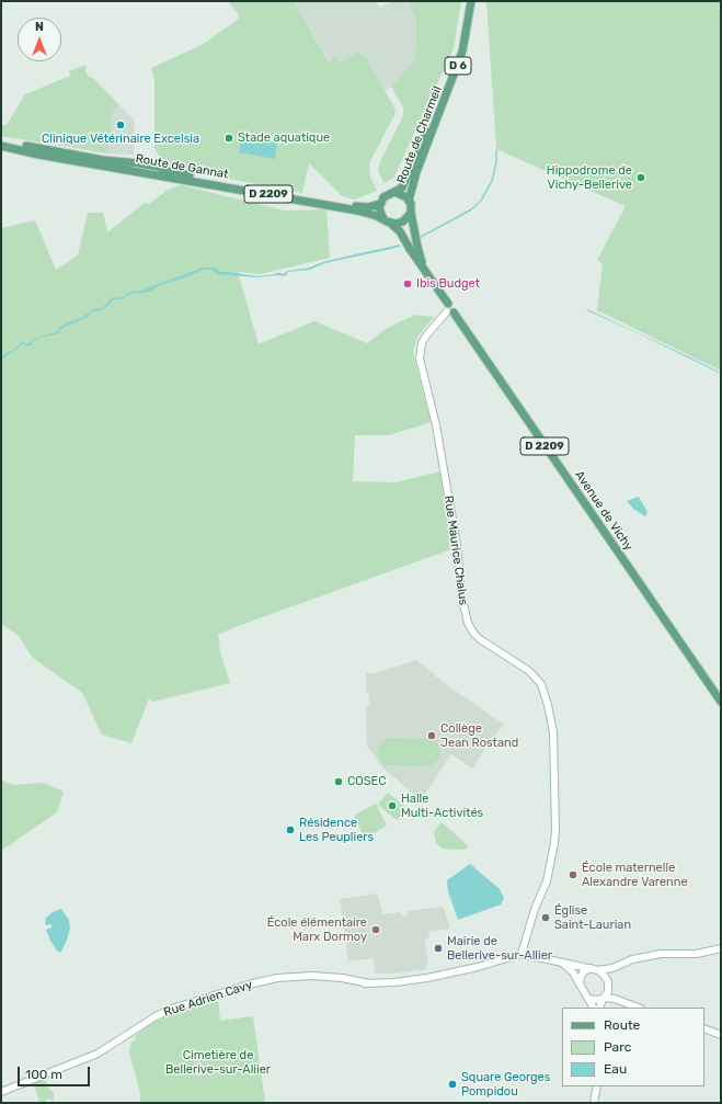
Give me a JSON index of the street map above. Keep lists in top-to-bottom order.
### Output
{
  "streets": {
    "main road": [
      "D 6",
      "Route de Charmeil",
      "Route de Gannat",
      "D 2209",
      "Avenue de Vichy",
      "Rue Maurice Chalus",
      "Rue Adrien Cavy"
    ]
  },
  "crossings": [
    ["Route de Charmeil", "Route de Gannat"],
    ["Route de Charmeil", "Avenue de Vichy"],
    ["Route de Gannat", "Avenue de Vichy"],
    ["Avenue de Vichy", "Rue Maurice Chalus"],
    ["Rue Maurice Chalus", "Rue Adrien Cavy"]
  ],
  "parks": ["Cimetière de Bellerive-sur-Aliier"],
  "places": [
    "Clinique Vétérinaire Excelsia",
    "Stade aquatique",
    "Hippodrome de Vichy-Bellerive",
    "Ibis Budget",
    "Collège Jean Rostand",
    "COSEC",
    "Halle Multi-Activités",
    "Résidence Les Peupliers",
    "École maternelle Alexandre Varenne",
    "Église Saint-Laurian",
    "École élémentaire Marx Dormoy",
    "Mairie de Bellerive-sur-Allier",
    "Square Georges Pompidou"
  ],
  "legend": ["Route", "Parc", "Eau"],
  "scale_bar": "100 m",
  "north": "top"
}
